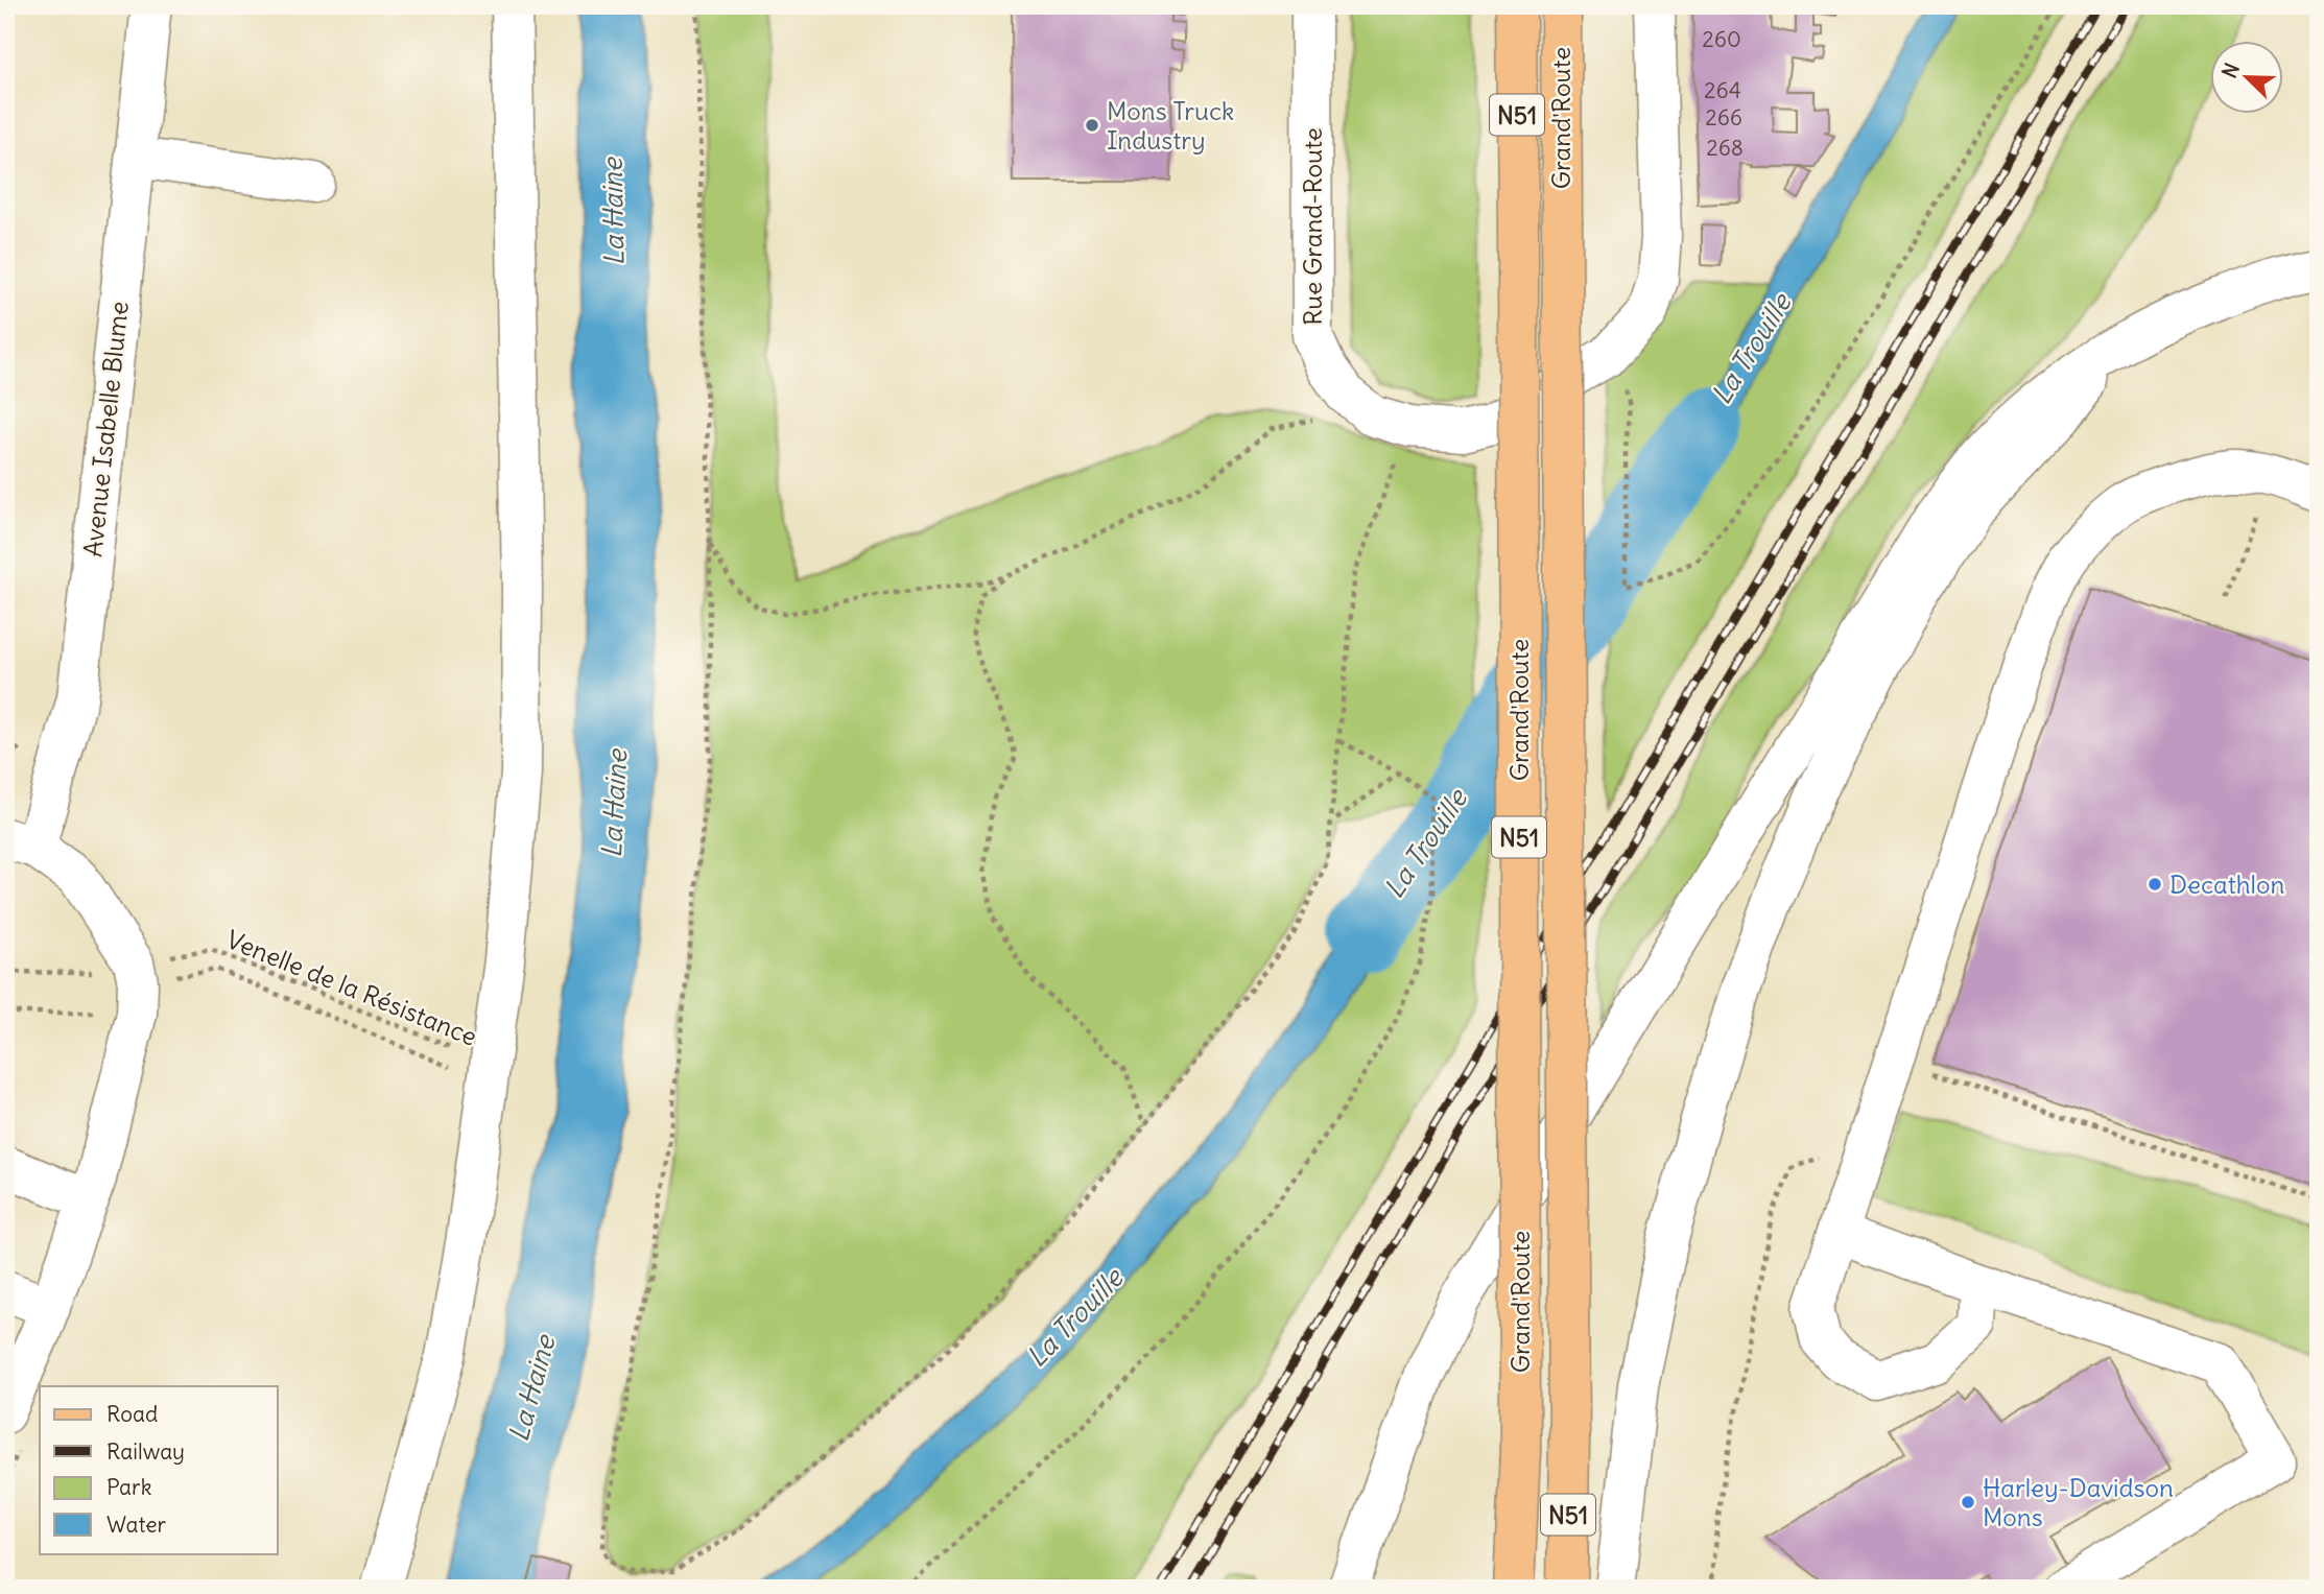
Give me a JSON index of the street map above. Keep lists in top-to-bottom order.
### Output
{
  "streets": {
    "main road": ["N51", "Grand'Route"],
    "street": ["Rue Grand-Route", "Avenue Isabelle Blume"],
    "path": ["Venelle de la Résistance"]
  },
  "crossings": [
    ["Avenue Isabelle Blume", "Venelle de la Résistance"]
  ],
  "water": ["La Haine", "La Trouille"],
  "places": ["Mons Truck Industry", "Decathlon", "Harley-Davidson Mons"],
  "house_numbers": [
    "260",
    "264",
    "266",
    "268"
  ],
  "legend": [
    "Road",
    "Railway",
    "Park",
    "Water"
  ],
  "north": "top left"
}
